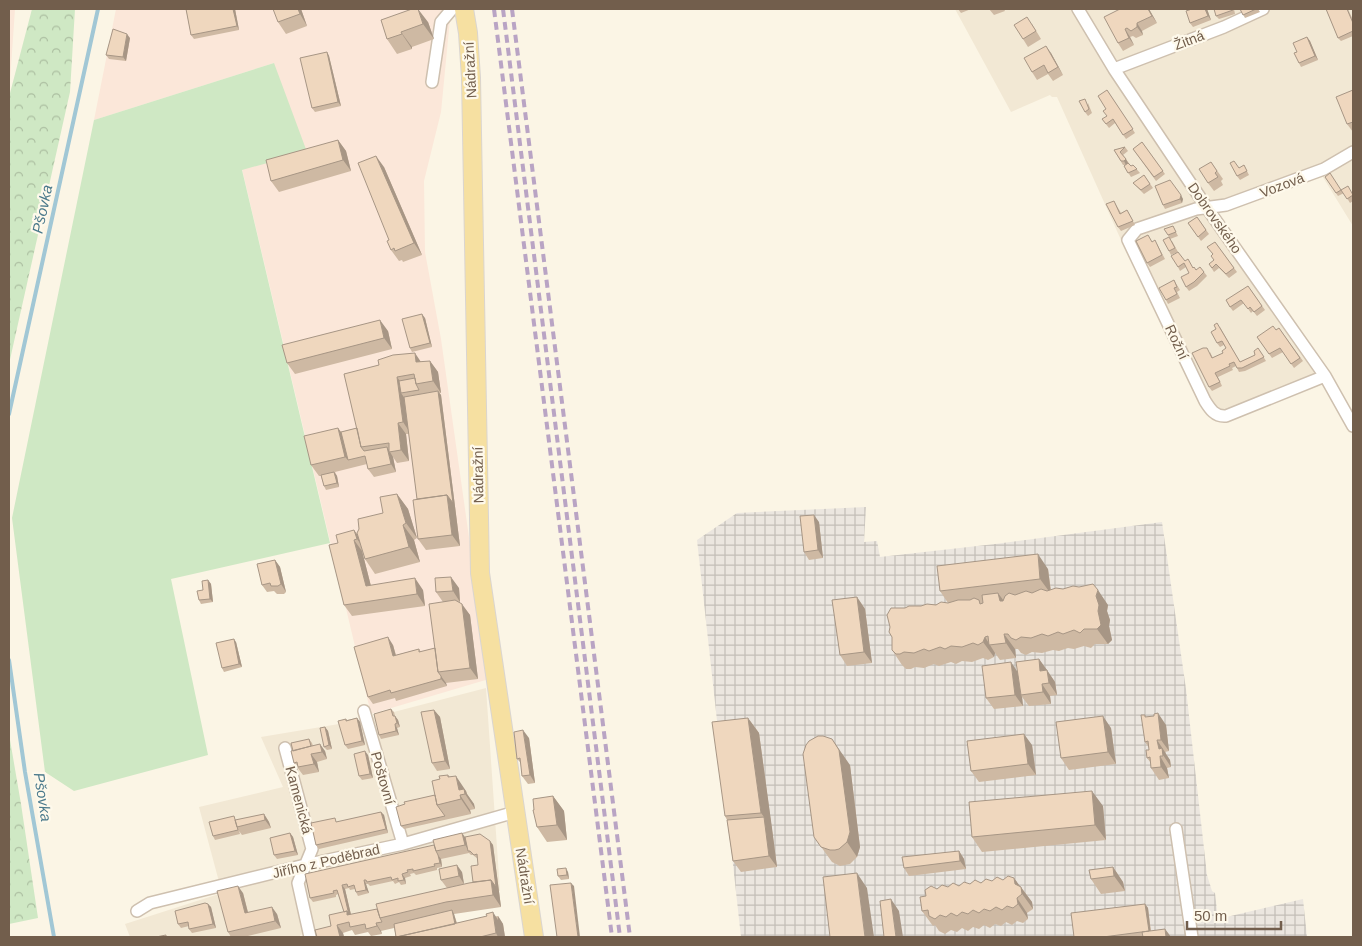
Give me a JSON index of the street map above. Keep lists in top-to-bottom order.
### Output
{
  "streets": {
    "main road": ["Nádražní"],
    "street": [
      "Žitná",
      "Vozová",
      "Dobrovského",
      "Rožní",
      "Poštovní",
      "Kamenická",
      "Jiřího z Poděbrad"
    ]
  },
  "crossings": [
    ["Žitná", "Dobrovského"],
    ["Nádražní", "Jiřího z Poděbrad"],
    ["Vozová", "Dobrovského"],
    ["Vozová", "Rožní"],
    ["Dobrovského", "Rožní"],
    ["Poštovní", "Jiřího z Poděbrad"],
    ["Kamenická", "Jiřího z Poděbrad"]
  ],
  "water": ["Pšovka"],
  "scale_bar": "50 m"
}
